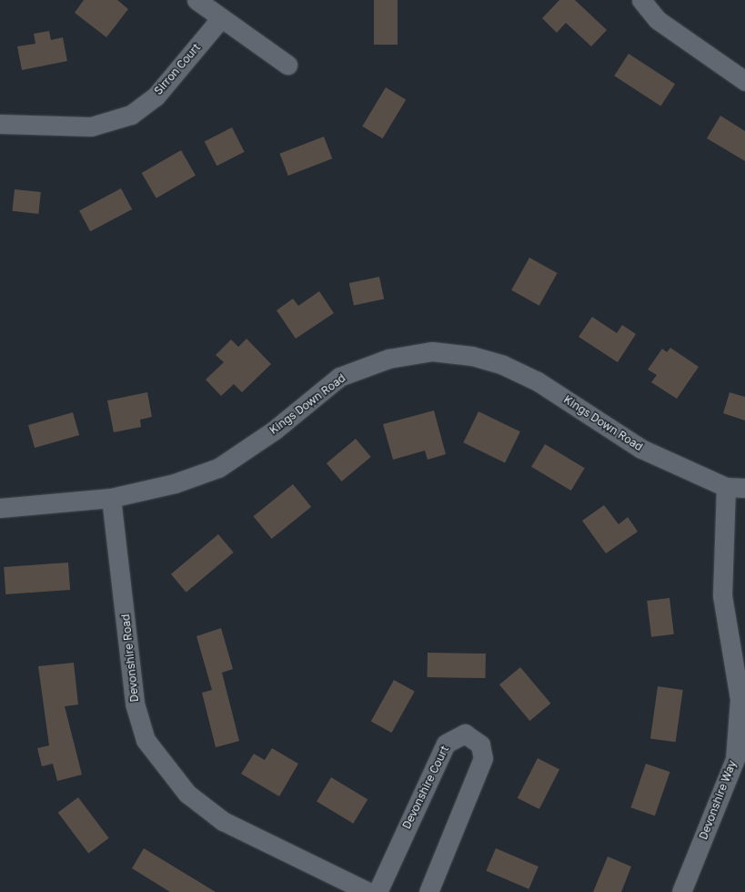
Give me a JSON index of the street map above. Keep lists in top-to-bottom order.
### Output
{
  "streets": {
    "street": [
      "Sirron Court",
      "Kings Down Road",
      "Devonshire Road",
      "Devonshire Court",
      "Devonshire Way"
    ]
  },
  "crossings": [
    ["Kings Down Road", "Devonshire Road"],
    ["Kings Down Road", "Devonshire Way"]
  ]
}
